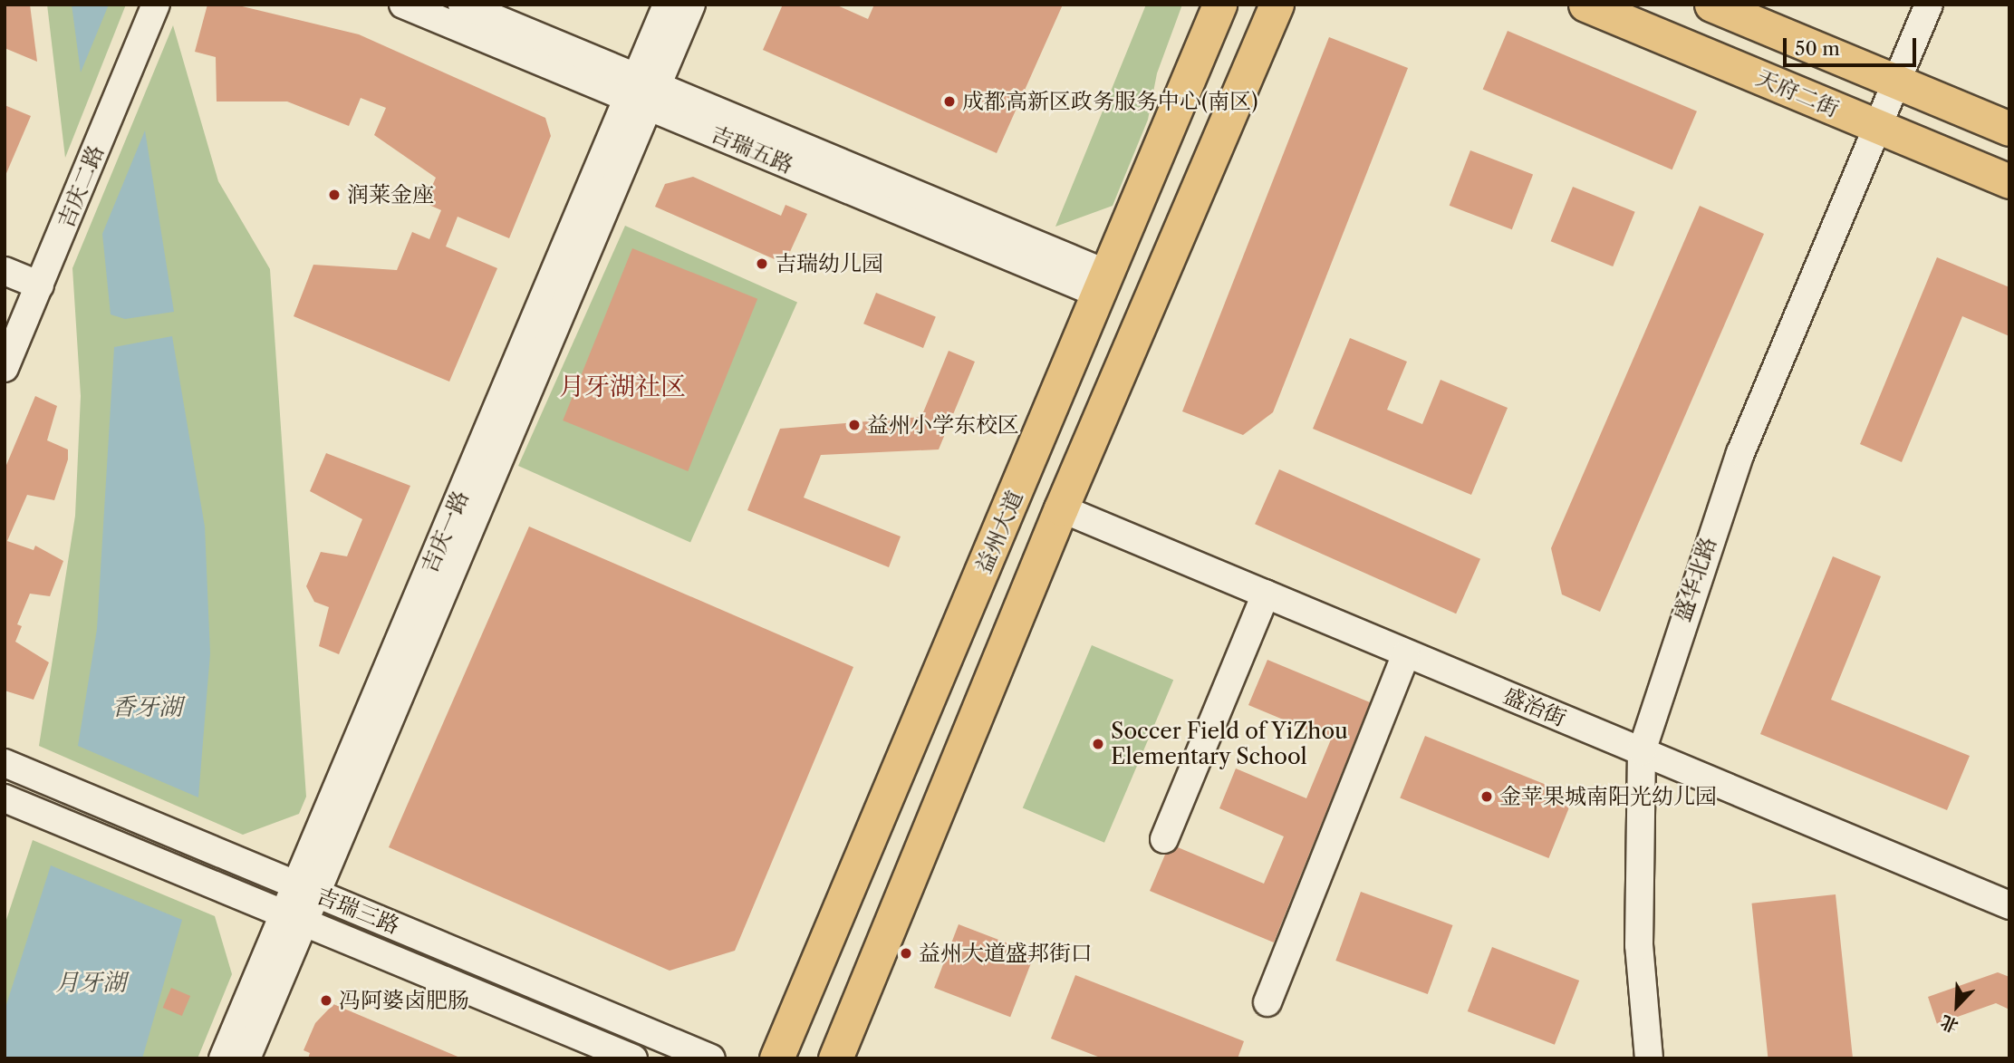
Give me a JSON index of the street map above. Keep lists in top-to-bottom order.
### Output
{
  "streets": {
    "main road": ["天府二街", "益州大道"],
    "street": [
      "吉瑞五路",
      "吉庆二路",
      "吉庆一路",
      "盛华北路",
      "盛治街",
      "吉瑞三路"
    ]
  },
  "crossings": [
    ["天府二街", "盛华北路"],
    ["吉瑞五路", "吉庆一路"],
    ["吉瑞五路", "益州大道"],
    ["吉庆一路", "吉瑞三路"],
    ["盛华北路", "盛治街"]
  ],
  "districts": ["月牙湖社区"],
  "water": ["香牙湖", "月牙湖"],
  "places": [
    "成都高新区政务服务中心(南区)",
    "润莱金座",
    "吉瑞幼儿园",
    "益州小学东校区",
    "Soccer Field of YiZhou Elementary School",
    "金苹果城南阳光幼儿园",
    "益州大道盛邦街口",
    "冯阿婆卤肥肠"
  ],
  "scale_bar": "50 m",
  "north": "bottom left"
}
